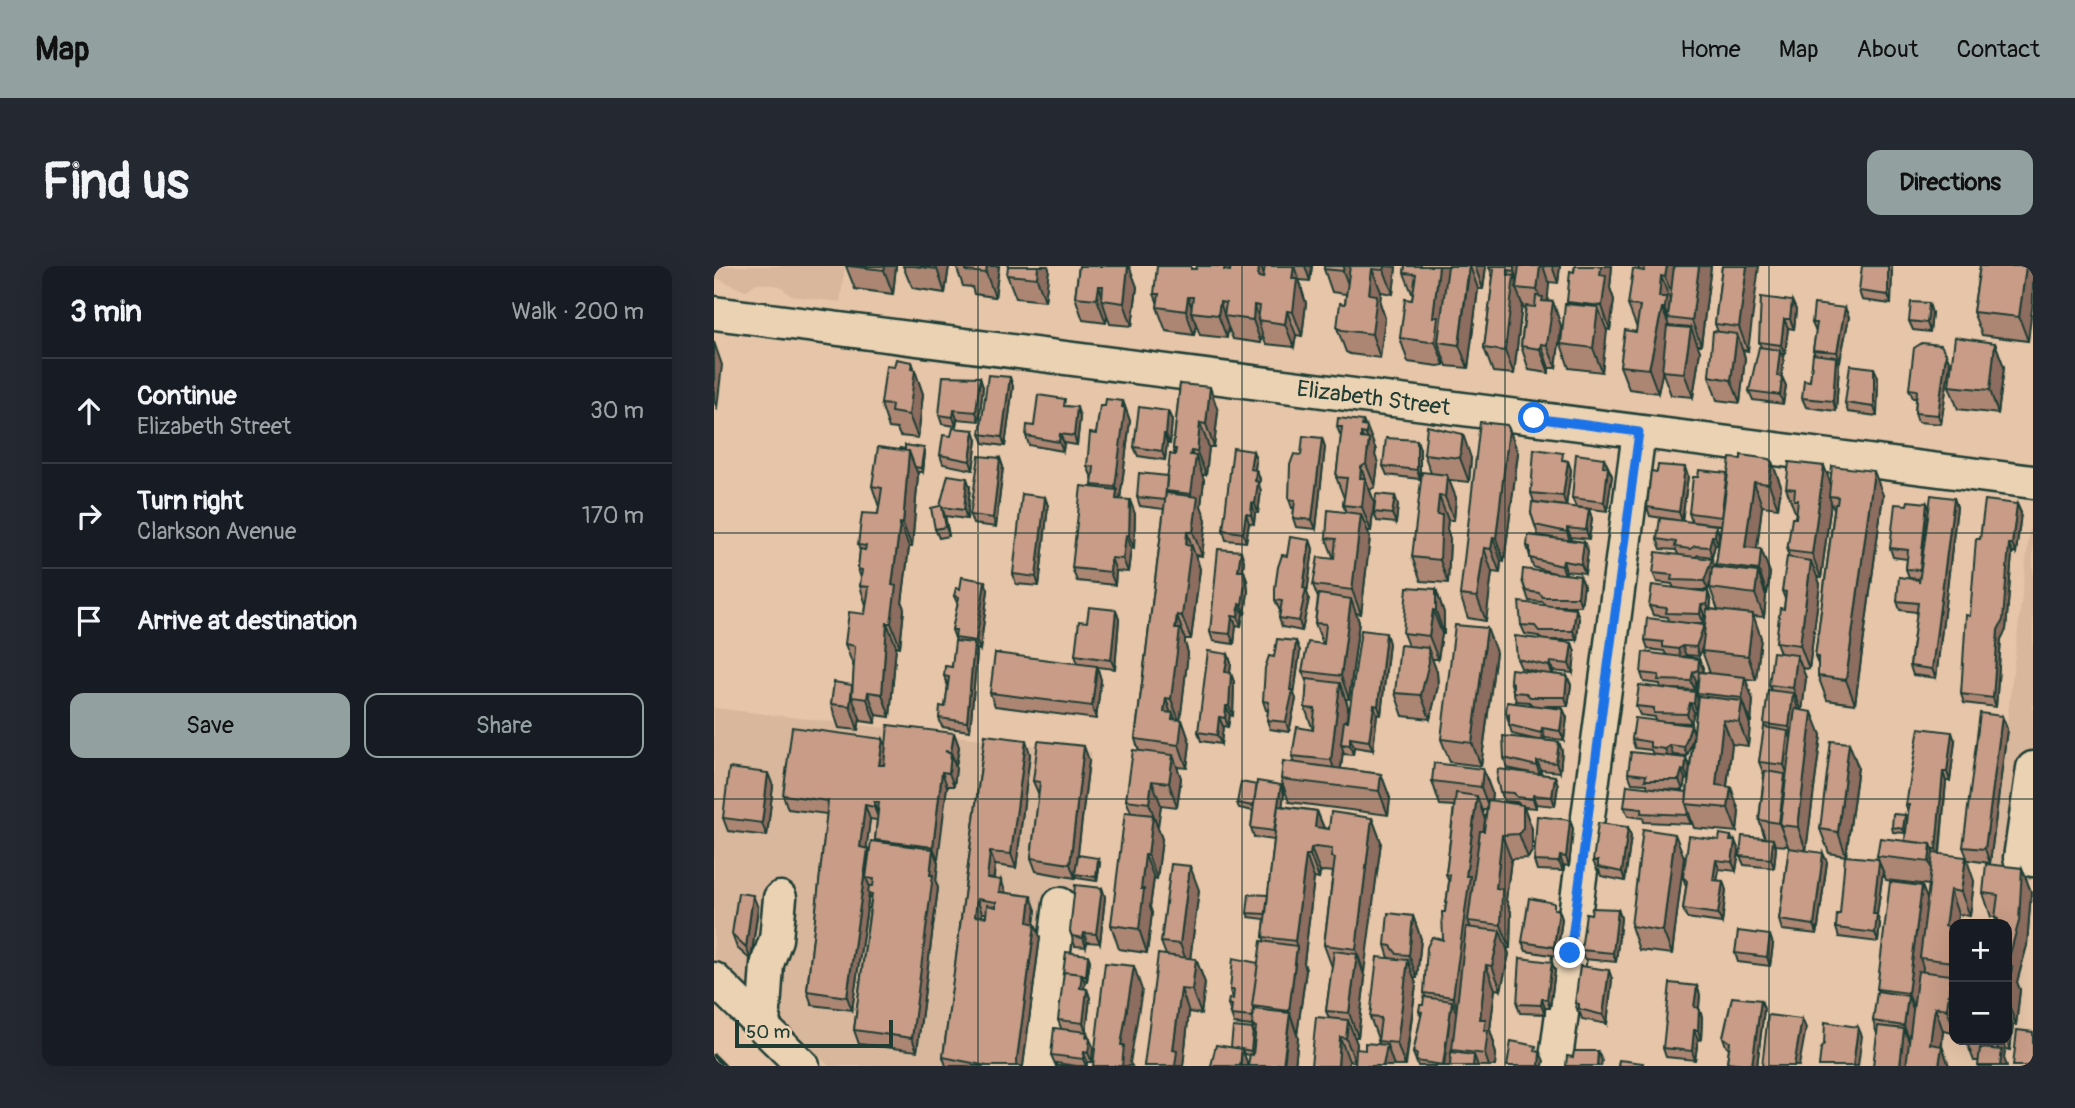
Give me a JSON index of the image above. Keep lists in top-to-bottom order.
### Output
{
  "streets": {
    "street": ["Elizabeth Street"]
  },
  "scale_bar": "50 m",
  "page": {
    "header": "Map",
    "nav": [
      "Home",
      "Map",
      "About",
      "Contact"
    ],
    "buttons": [
      "Directions",
      ["Save", "Share"]
    ],
    "title": "Find us",
    "heading": ["3 min", "Walk · 200 m"],
    "list": [
      ["Continue", "Elizabeth Street", "30 m"],
      ["Turn right", "Clarkson Avenue", "170 m"],
      "Arrive at destination"
    ],
    "map_buttons": ["+", "−"],
    "scale": "50 m"
  }
}
